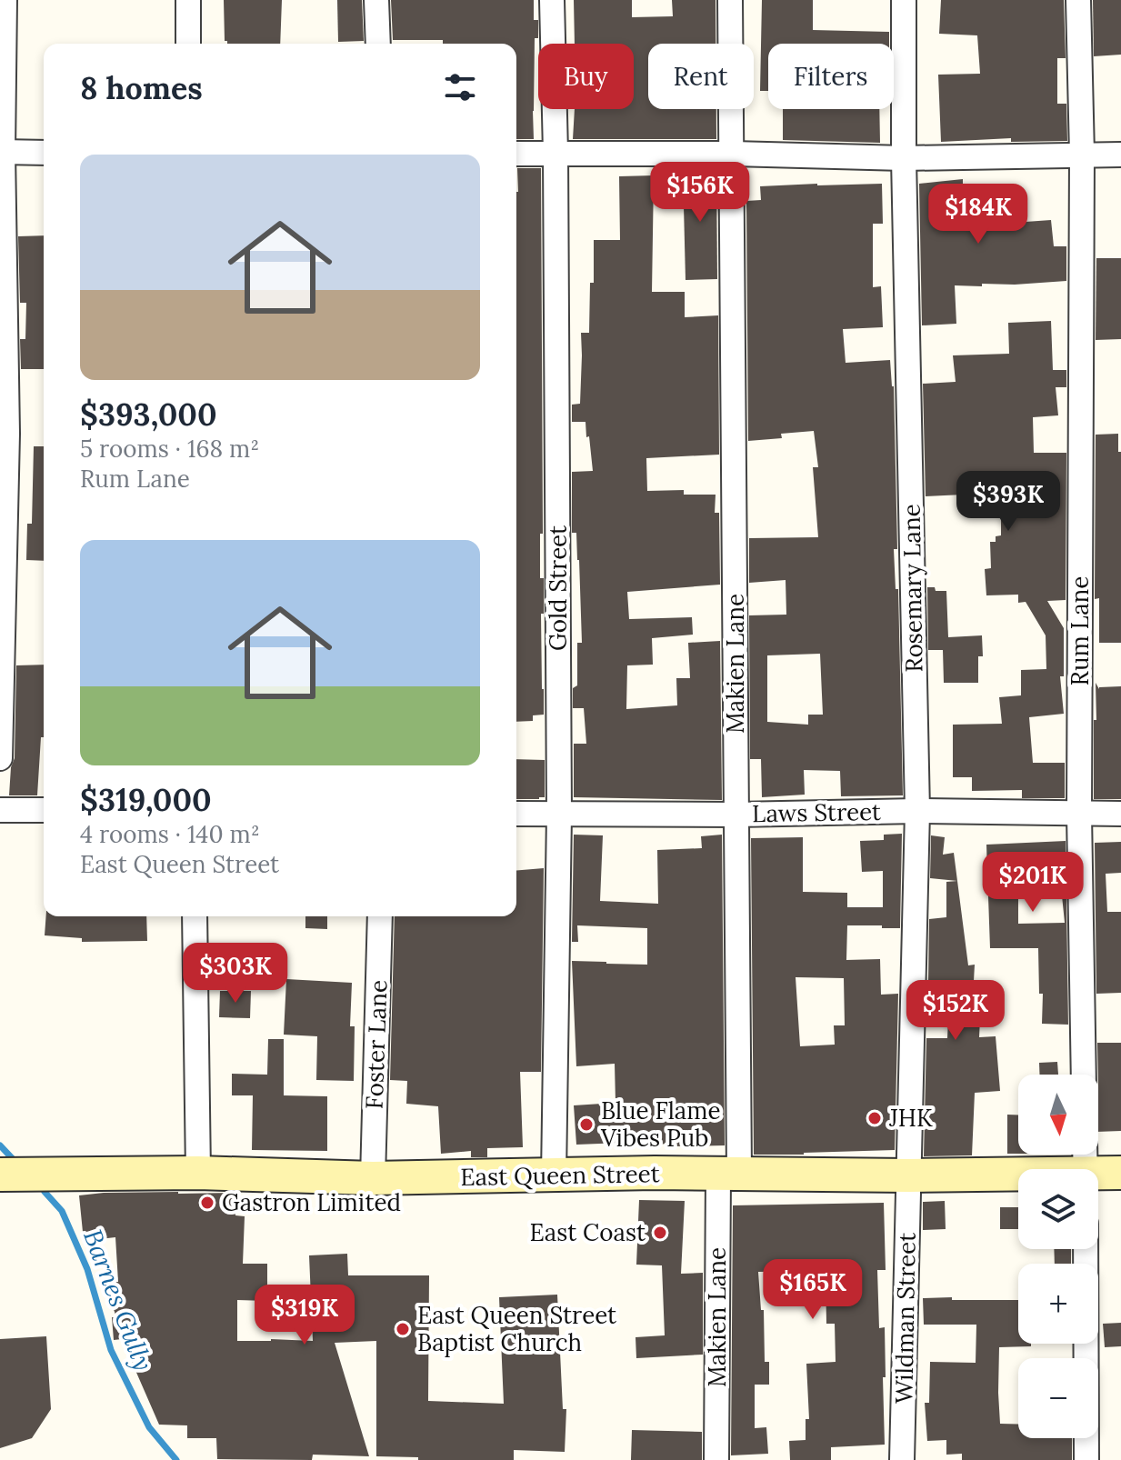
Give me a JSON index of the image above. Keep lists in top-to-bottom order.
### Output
{
  "streets": {
    "main road": ["East Queen Street"],
    "street": [
      "Gold Street",
      "Rosemary Lane",
      "Rum Lane",
      "Makien Lane",
      "Laws Street",
      "Foster Lane",
      "Wildman Street"
    ]
  },
  "crossings": [
    ["Gold Street", "Laws Street"],
    ["Gold Street", "East Queen Street"],
    ["Rosemary Lane", "Laws Street"],
    ["Rosemary Lane", "East Queen Street"],
    ["Rosemary Lane", "Wildman Street"],
    ["Rum Lane", "Laws Street"],
    ["Makien Lane", "Laws Street"],
    ["Makien Lane", "East Queen Street"],
    ["Foster Lane", "East Queen Street"],
    ["East Queen Street", "Wildman Street"]
  ],
  "water": ["Barnes Gully"],
  "places": [
    "JHK",
    "Blue Flame Vibes Pub",
    "Gastron Limited",
    "East Coast",
    "East Queen Street Baptist Church"
  ],
  "north": "bottom",
  "page": {
    "chip": ["Buy", "Rent", "Filters"],
    "heading": "8 homes",
    "list": [
      {
        "name": "$393,000",
        "note": "5 rooms · 168 m² · Rum Lane"
      },
      {
        "name": "$319,000",
        "note": "4 rooms · 140 m² · East Queen Street"
      }
    ],
    "price": [
      "$156K",
      "$184K",
      "$393K",
      "$201K",
      "$303K",
      "$152K",
      "$165K",
      "$319K"
    ],
    "map_buttons": ["+", "−"]
  }
}
